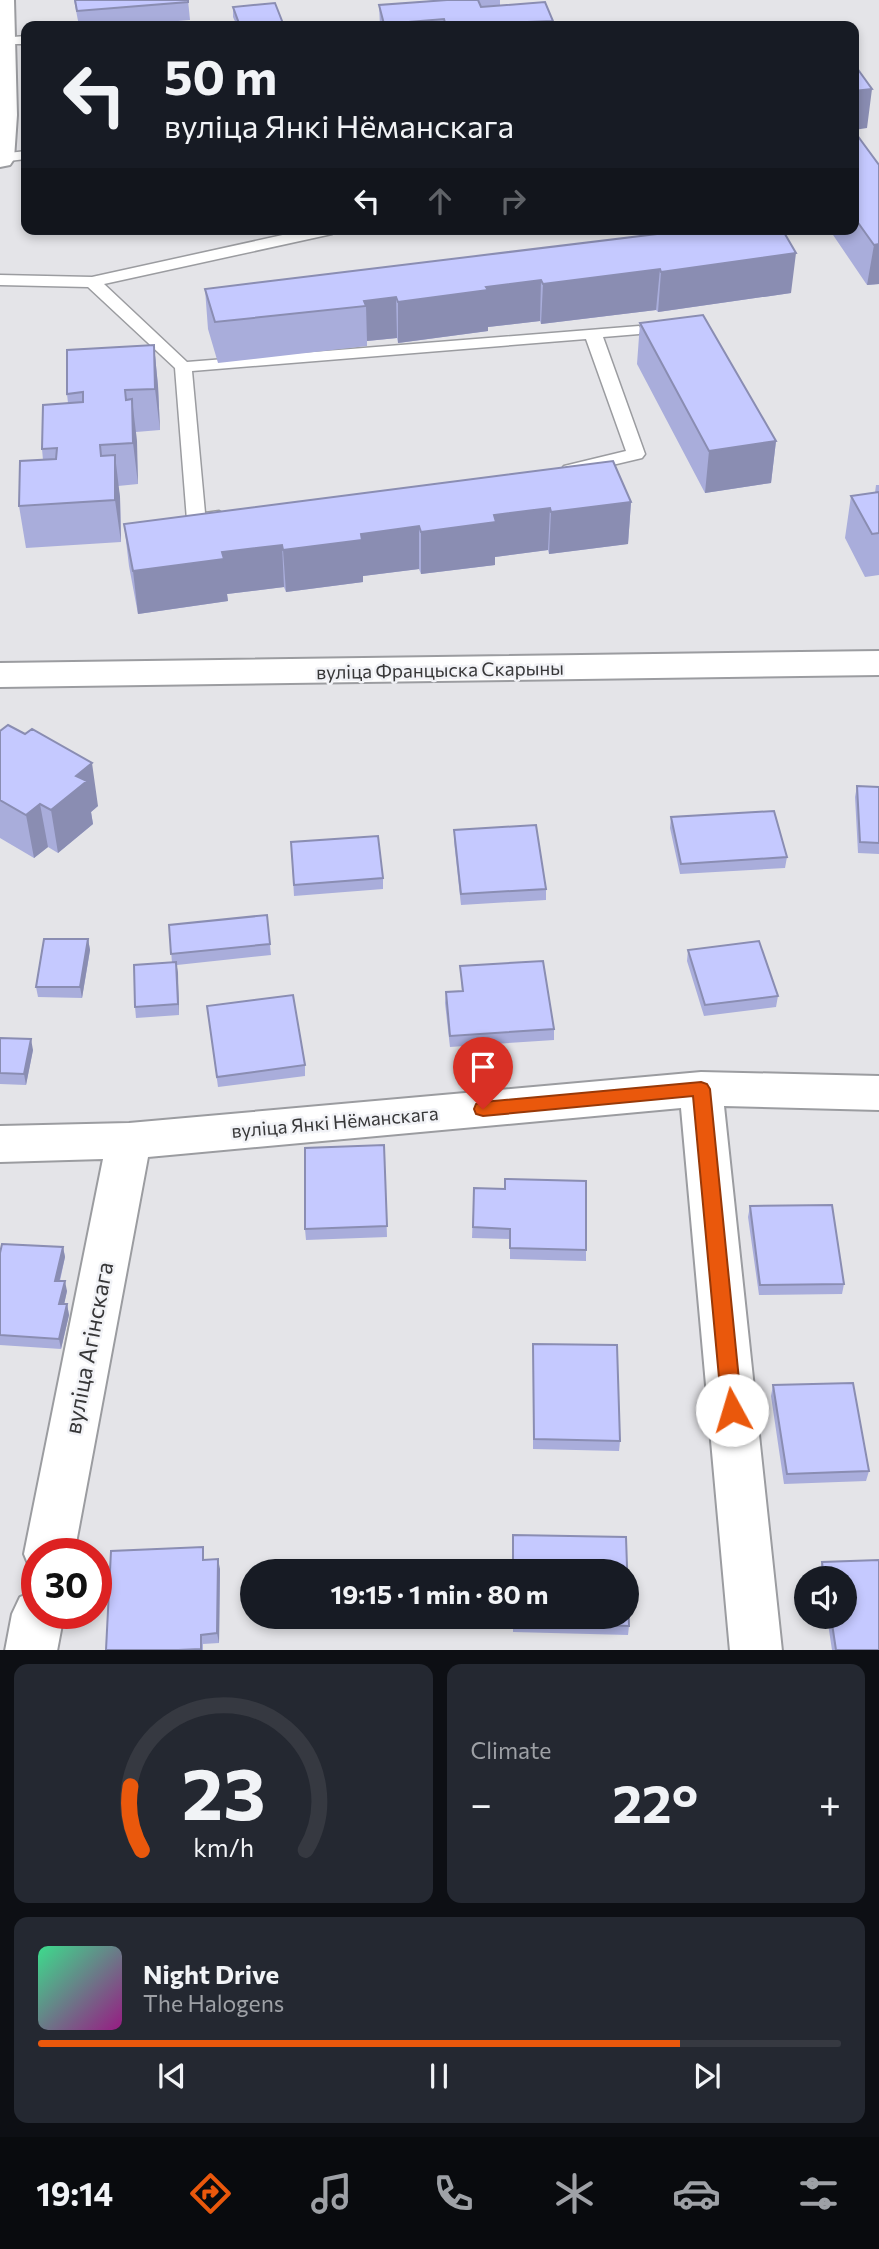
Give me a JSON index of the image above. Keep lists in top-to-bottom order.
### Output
{
  "streets": {
    "street": ["вуліца Францыска Скарыны", "вуліца Янкі Нёманскага", "вуліца Агінскага"]
  },
  "crossings": [
    ["вуліца Янкі Нёманскага", "вуліца Агінскага"]
  ],
  "page": {
    "turn": ["50 m", "вуліца Янкі Нёманскага"],
    "limit": "30",
    "trip": "19:15 · 1 min · 80 m",
    "tile": "Climate",
    "heat": ["−", "22°", "+"],
    "song": ["Night Drive", "The Halogens"],
    "tabs": "19:14",
    "gauge": ["23", "km/h"]
  }
}
